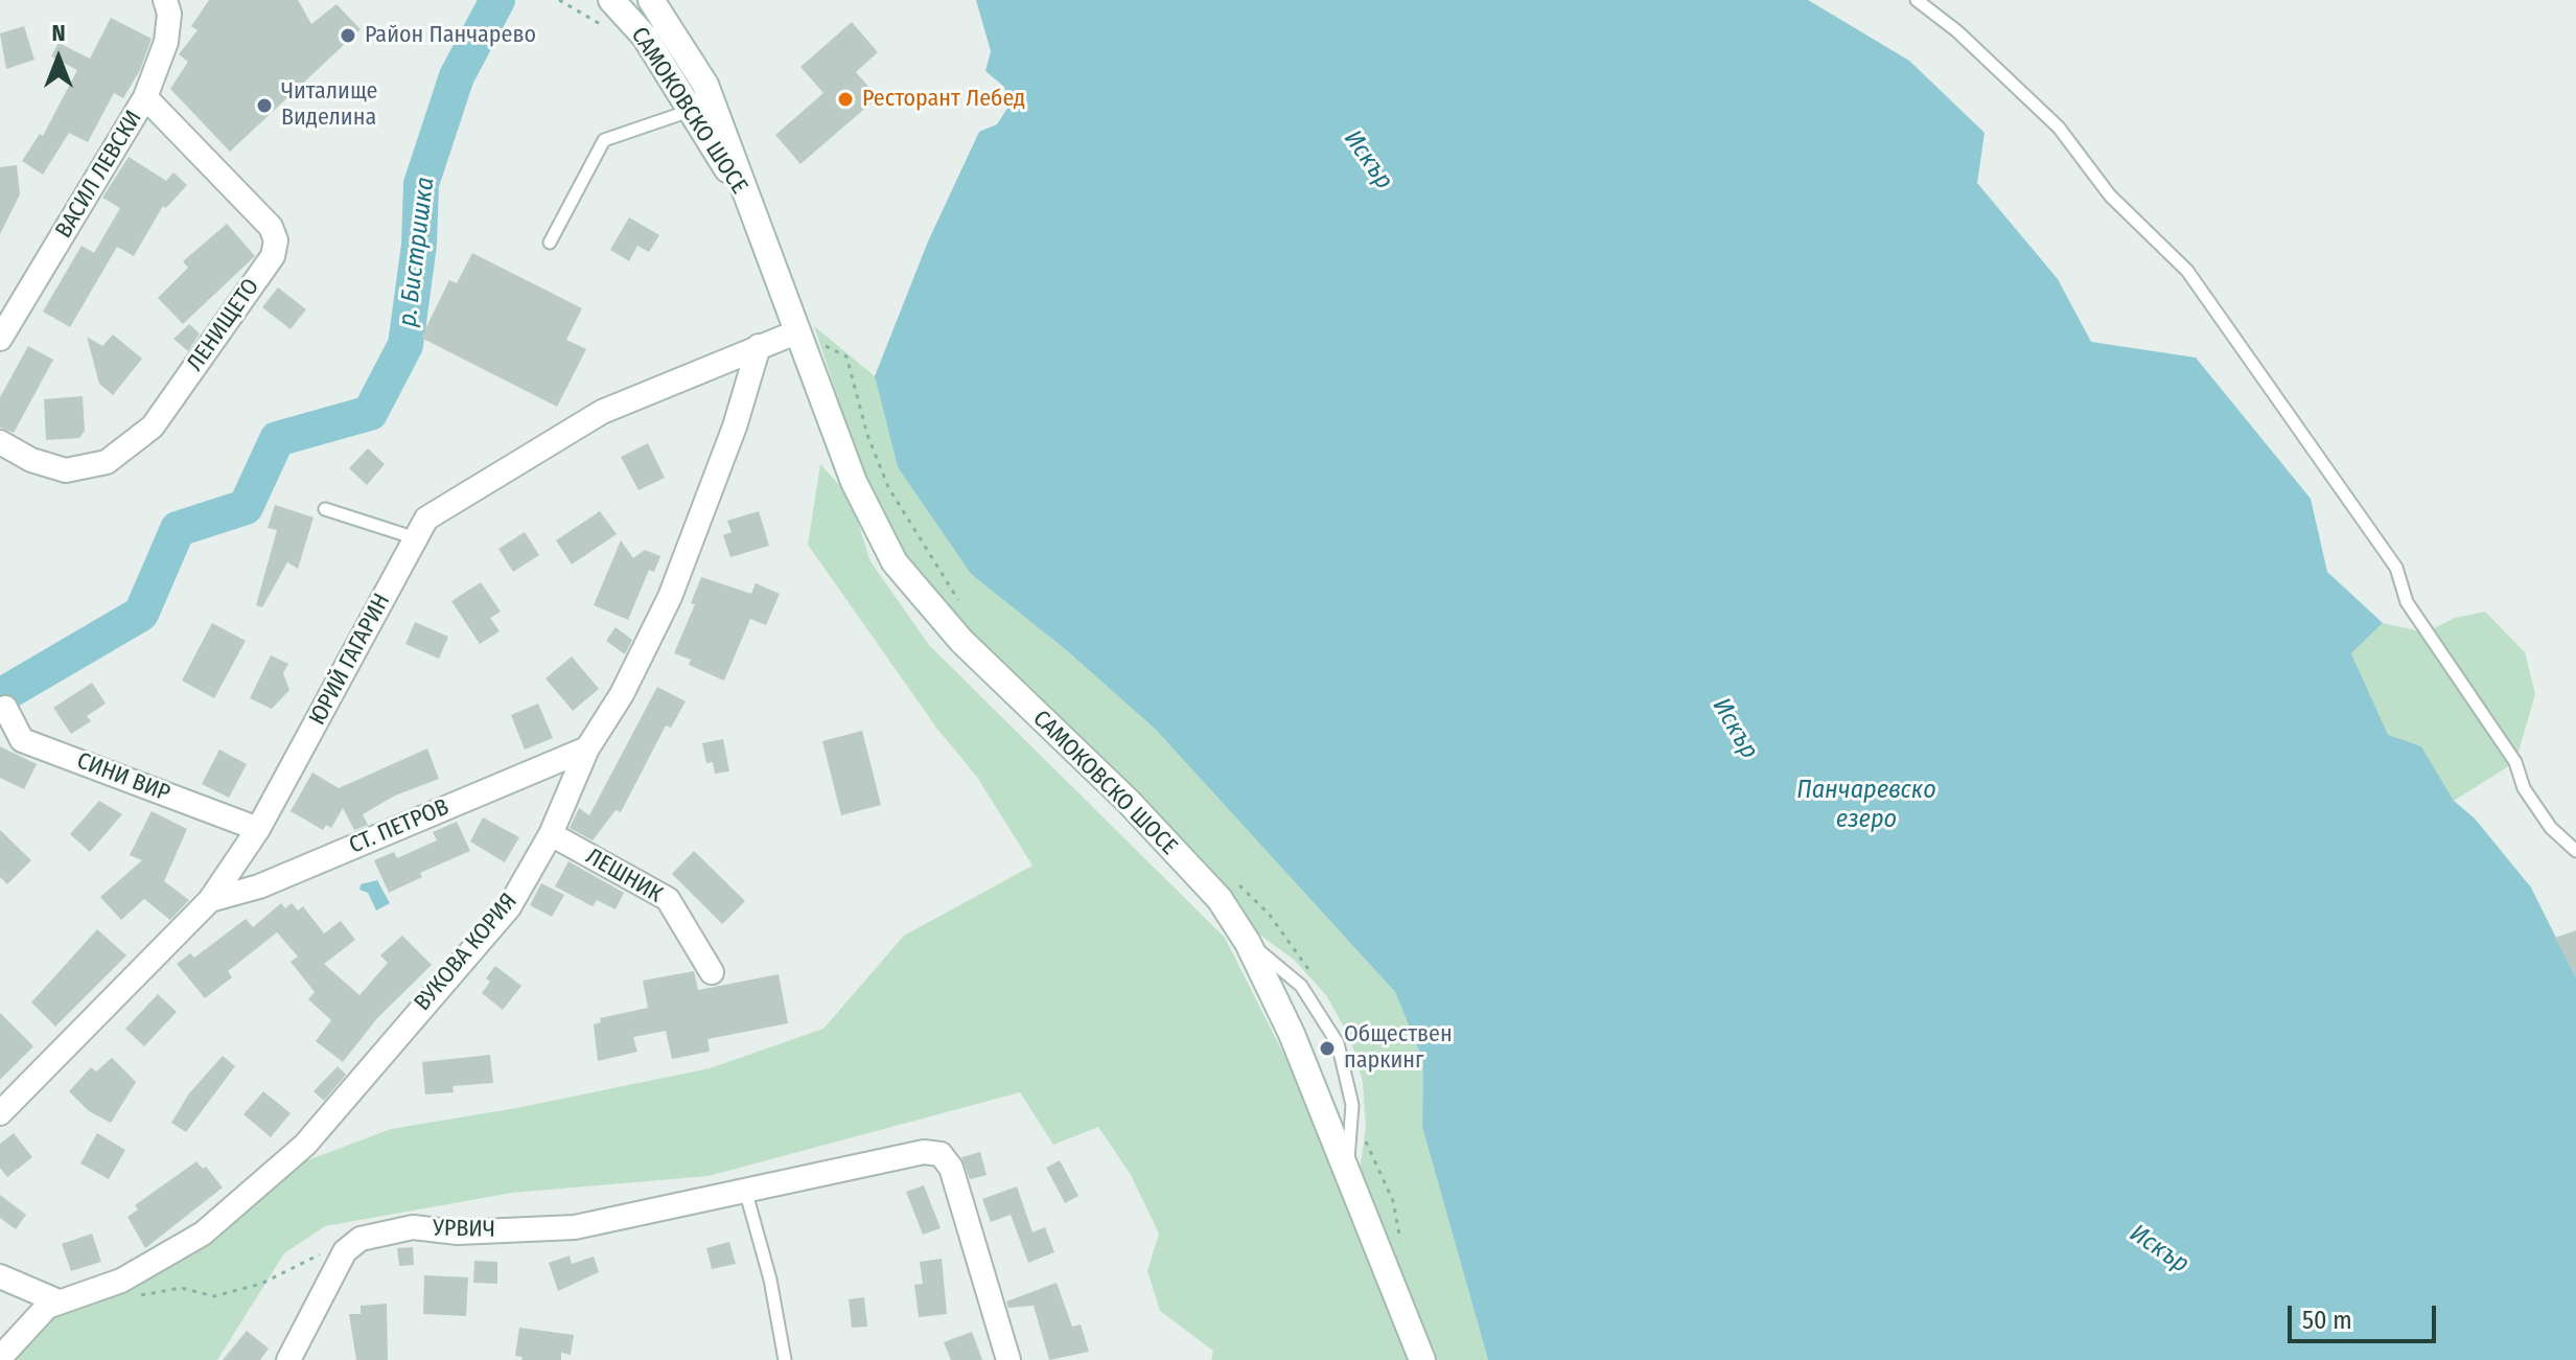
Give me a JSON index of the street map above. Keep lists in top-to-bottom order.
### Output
{
  "streets": {
    "main road": ["САМОКОВСКО ШОСЕ"],
    "street": [
      "ВАСИЛ ЛЕВСКИ",
      "ЛЕНИЩЕТО",
      "ЮРИЙ ГАГАРИН",
      "СИНИ ВИР",
      "СТ. ПЕТРОВ",
      "ЛЕШНИК",
      "ВУКОВА КОРИЯ",
      "УРВИЧ"
    ]
  },
  "crossings": [
    ["САМОКОВСКО ШОСЕ", "ЮРИЙ ГАГАРИН"],
    ["ВАСИЛ ЛЕВСКИ", "ЛЕНИЩЕТО"],
    ["ЮРИЙ ГАГАРИН", "СИНИ ВИР"],
    ["ЮРИЙ ГАГАРИН", "СТ. ПЕТРОВ"],
    ["ЮРИЙ ГАГАРИН", "ВУКОВА КОРИЯ"],
    ["СТ. ПЕТРОВ", "ВУКОВА КОРИЯ"],
    ["ЛЕШНИК", "ВУКОВА КОРИЯ"]
  ],
  "water": ["Искър", "р. Бистришка", "Панчаревско езеро"],
  "places": [
    "Район Панчарево",
    "Ресторант Лебед",
    "Читалище Виделина",
    "Обществен паркинг"
  ],
  "scale_bar": "50 m",
  "north": "top"
}
